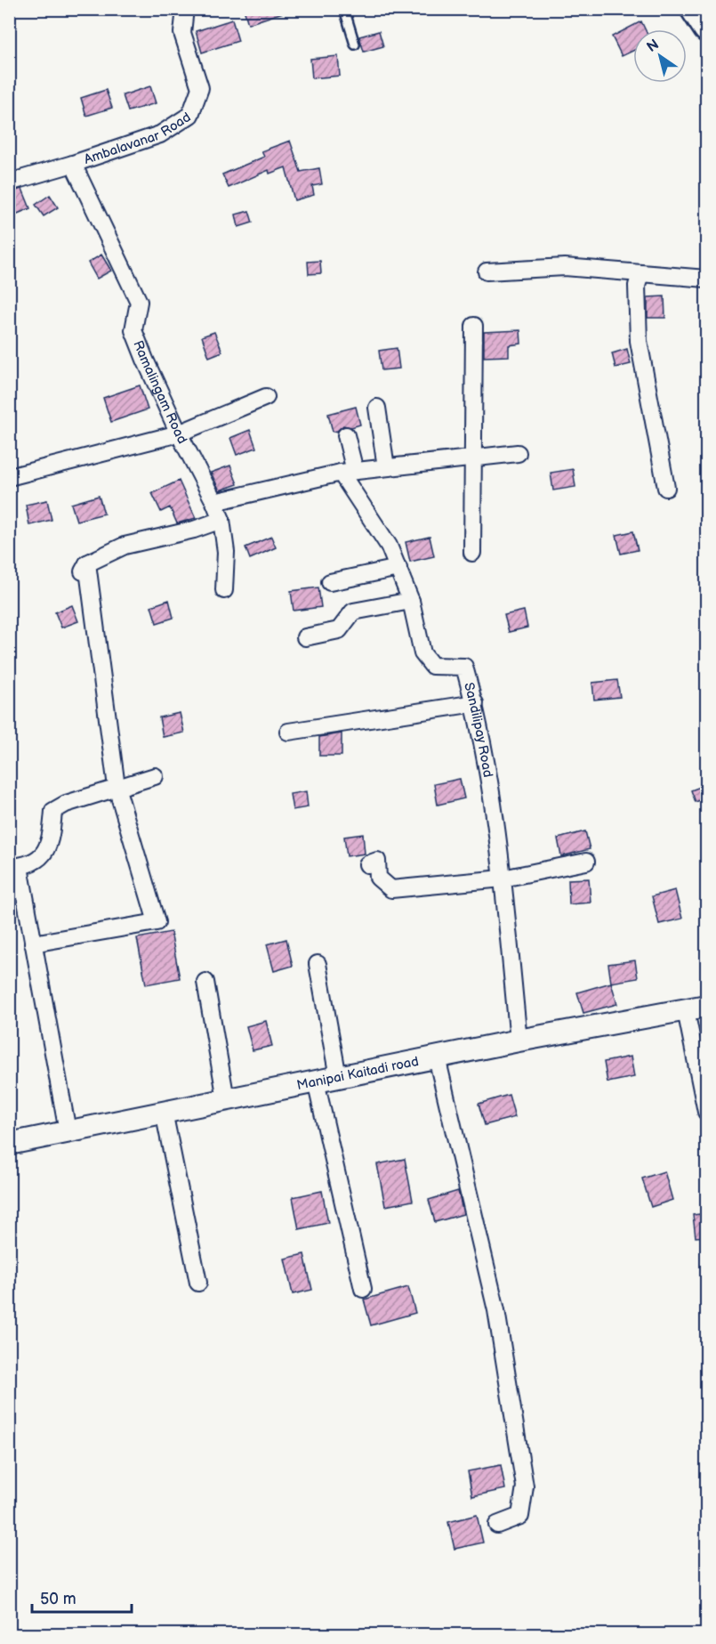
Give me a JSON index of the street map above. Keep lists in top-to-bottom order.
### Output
{
  "streets": {
    "main road": ["Manipai Kaitadi road"],
    "street": ["Ambalavanar Road", "Ramalingam Road", "Sandilipay Road"]
  },
  "crossings": [
    ["Ambalavanar Road", "Ramalingam Road"],
    ["Sandilipay Road", "Manipai Kaitadi road"]
  ],
  "scale_bar": "50 m",
  "north": "top left"
}
